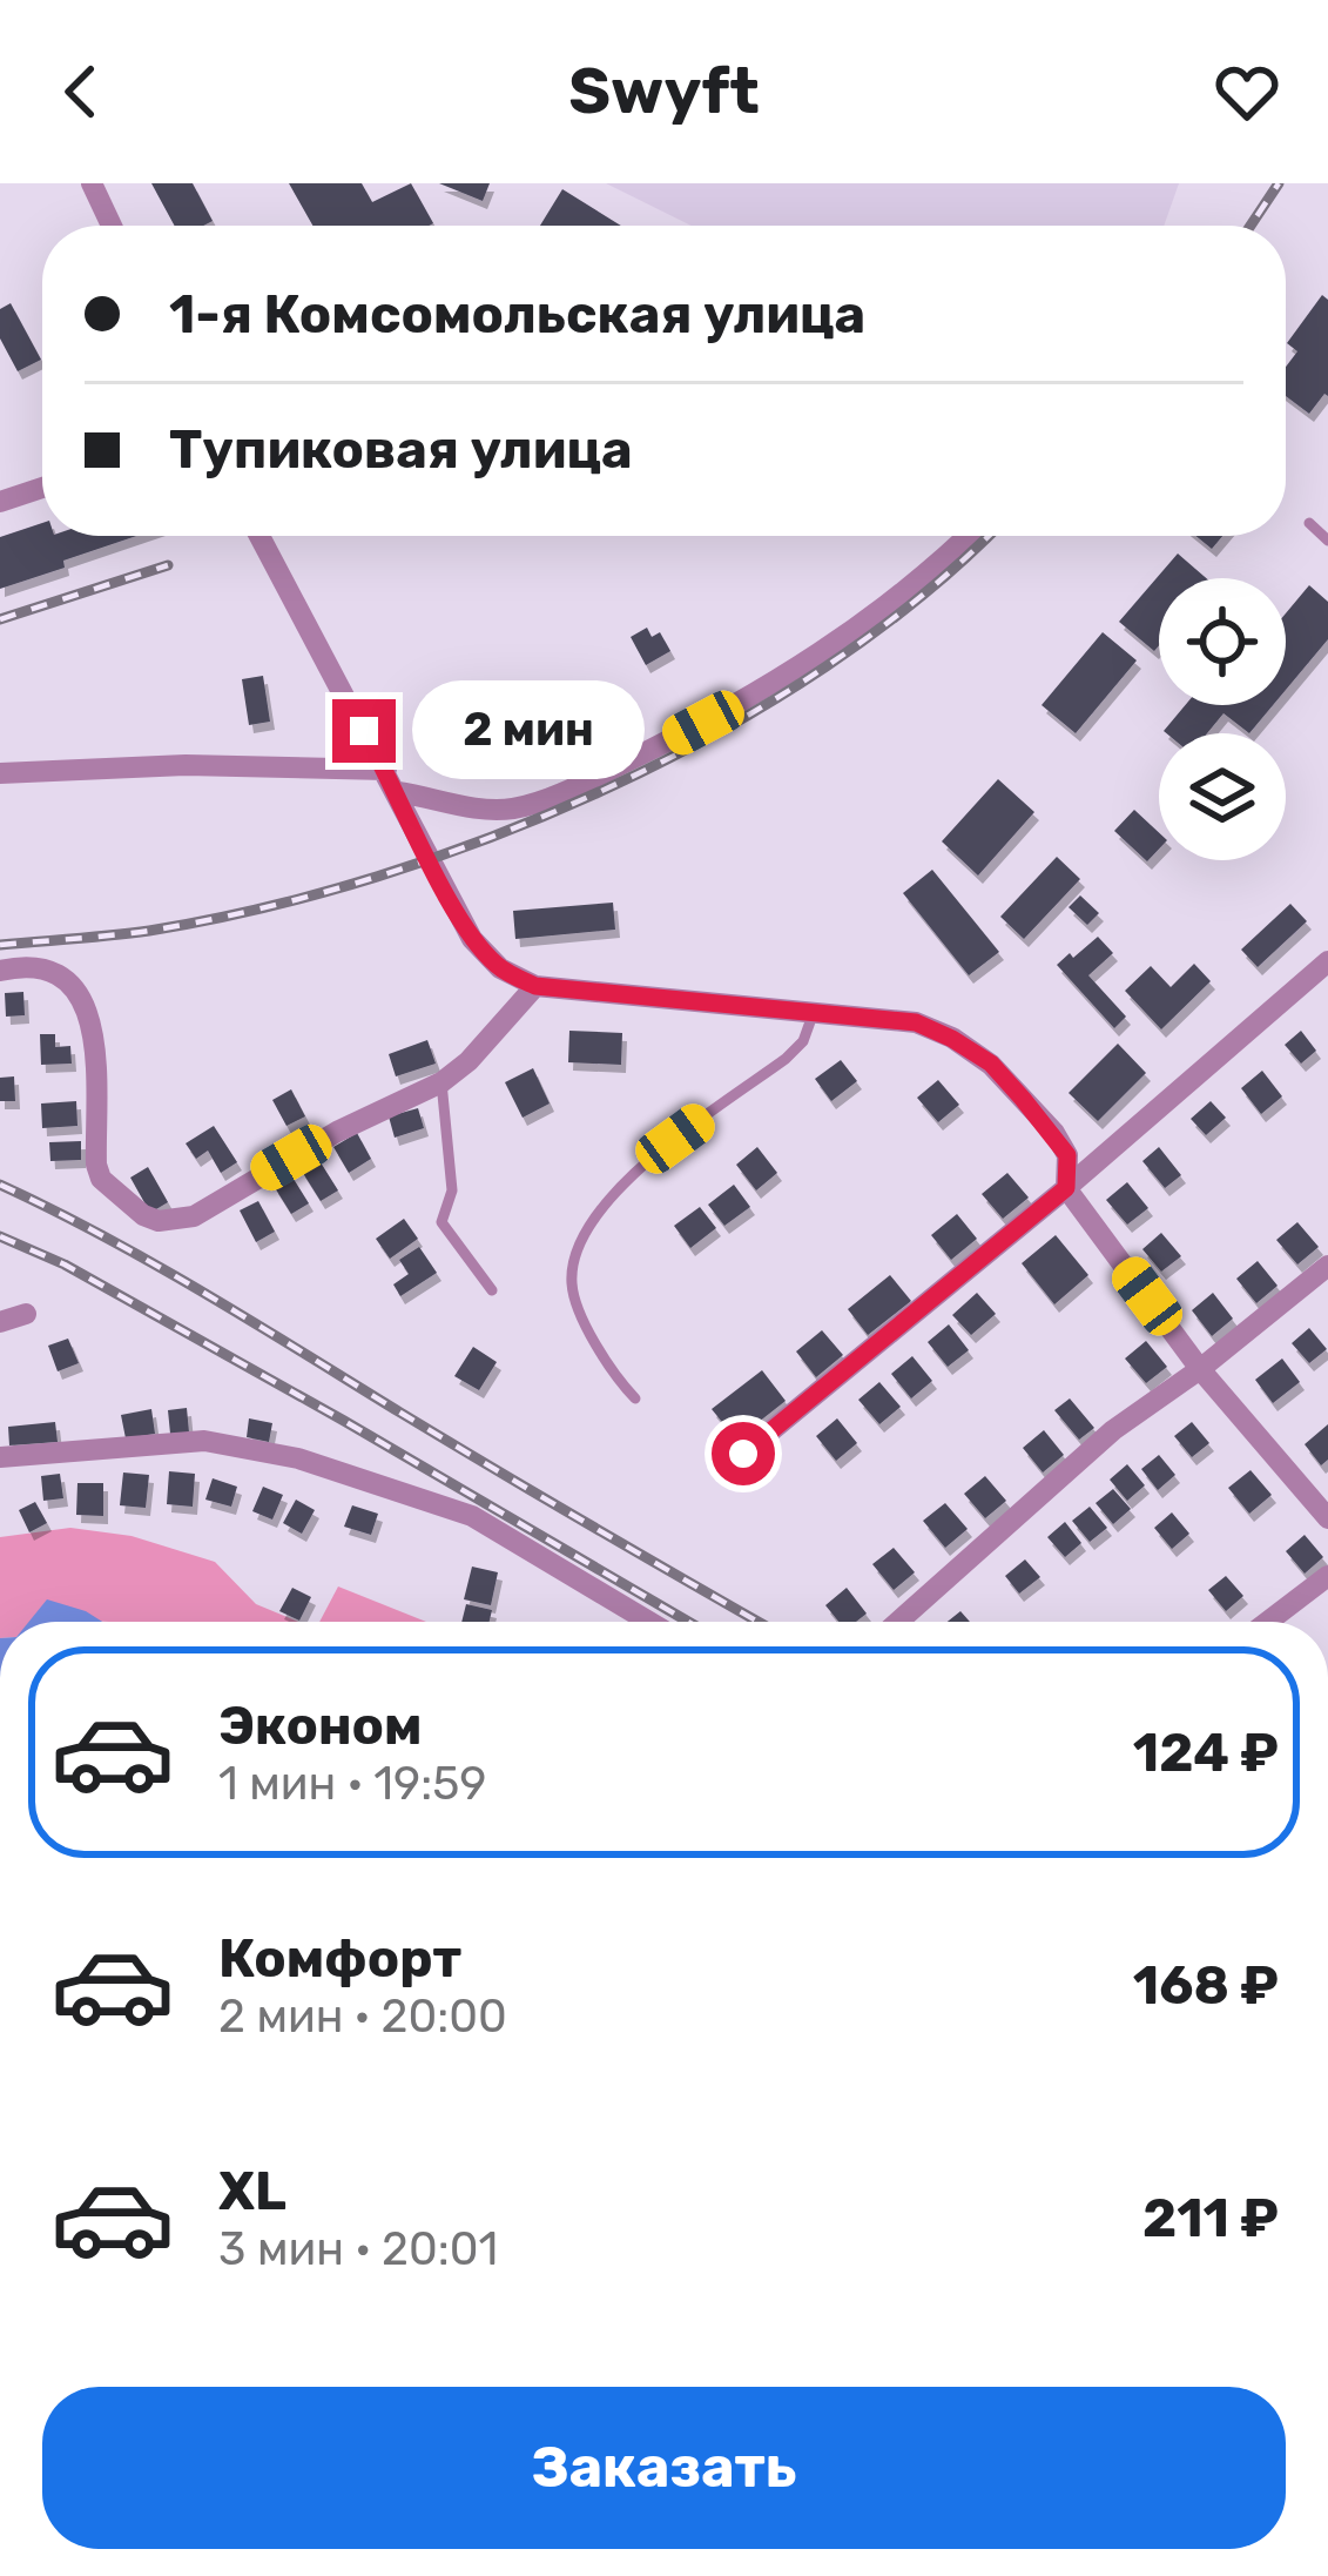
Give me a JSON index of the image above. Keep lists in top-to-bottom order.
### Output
{
  "page": {
    "header": "Swyft",
    "banner": ["1-я Комсомольская улица", "Тупиковая улица"],
    "bubble": "2 мин",
    "list": [
      {
        "name": "Эконом",
        "note": "1 мин · 19:59",
        "value": "124 ₽"
      },
      {
        "name": "Комфорт",
        "note": "2 мин · 20:00",
        "value": "168 ₽"
      },
      {
        "name": "XL",
        "note": "3 мин · 20:01",
        "value": "211 ₽"
      }
    ],
    "buttons": "Заказать"
  }
}
